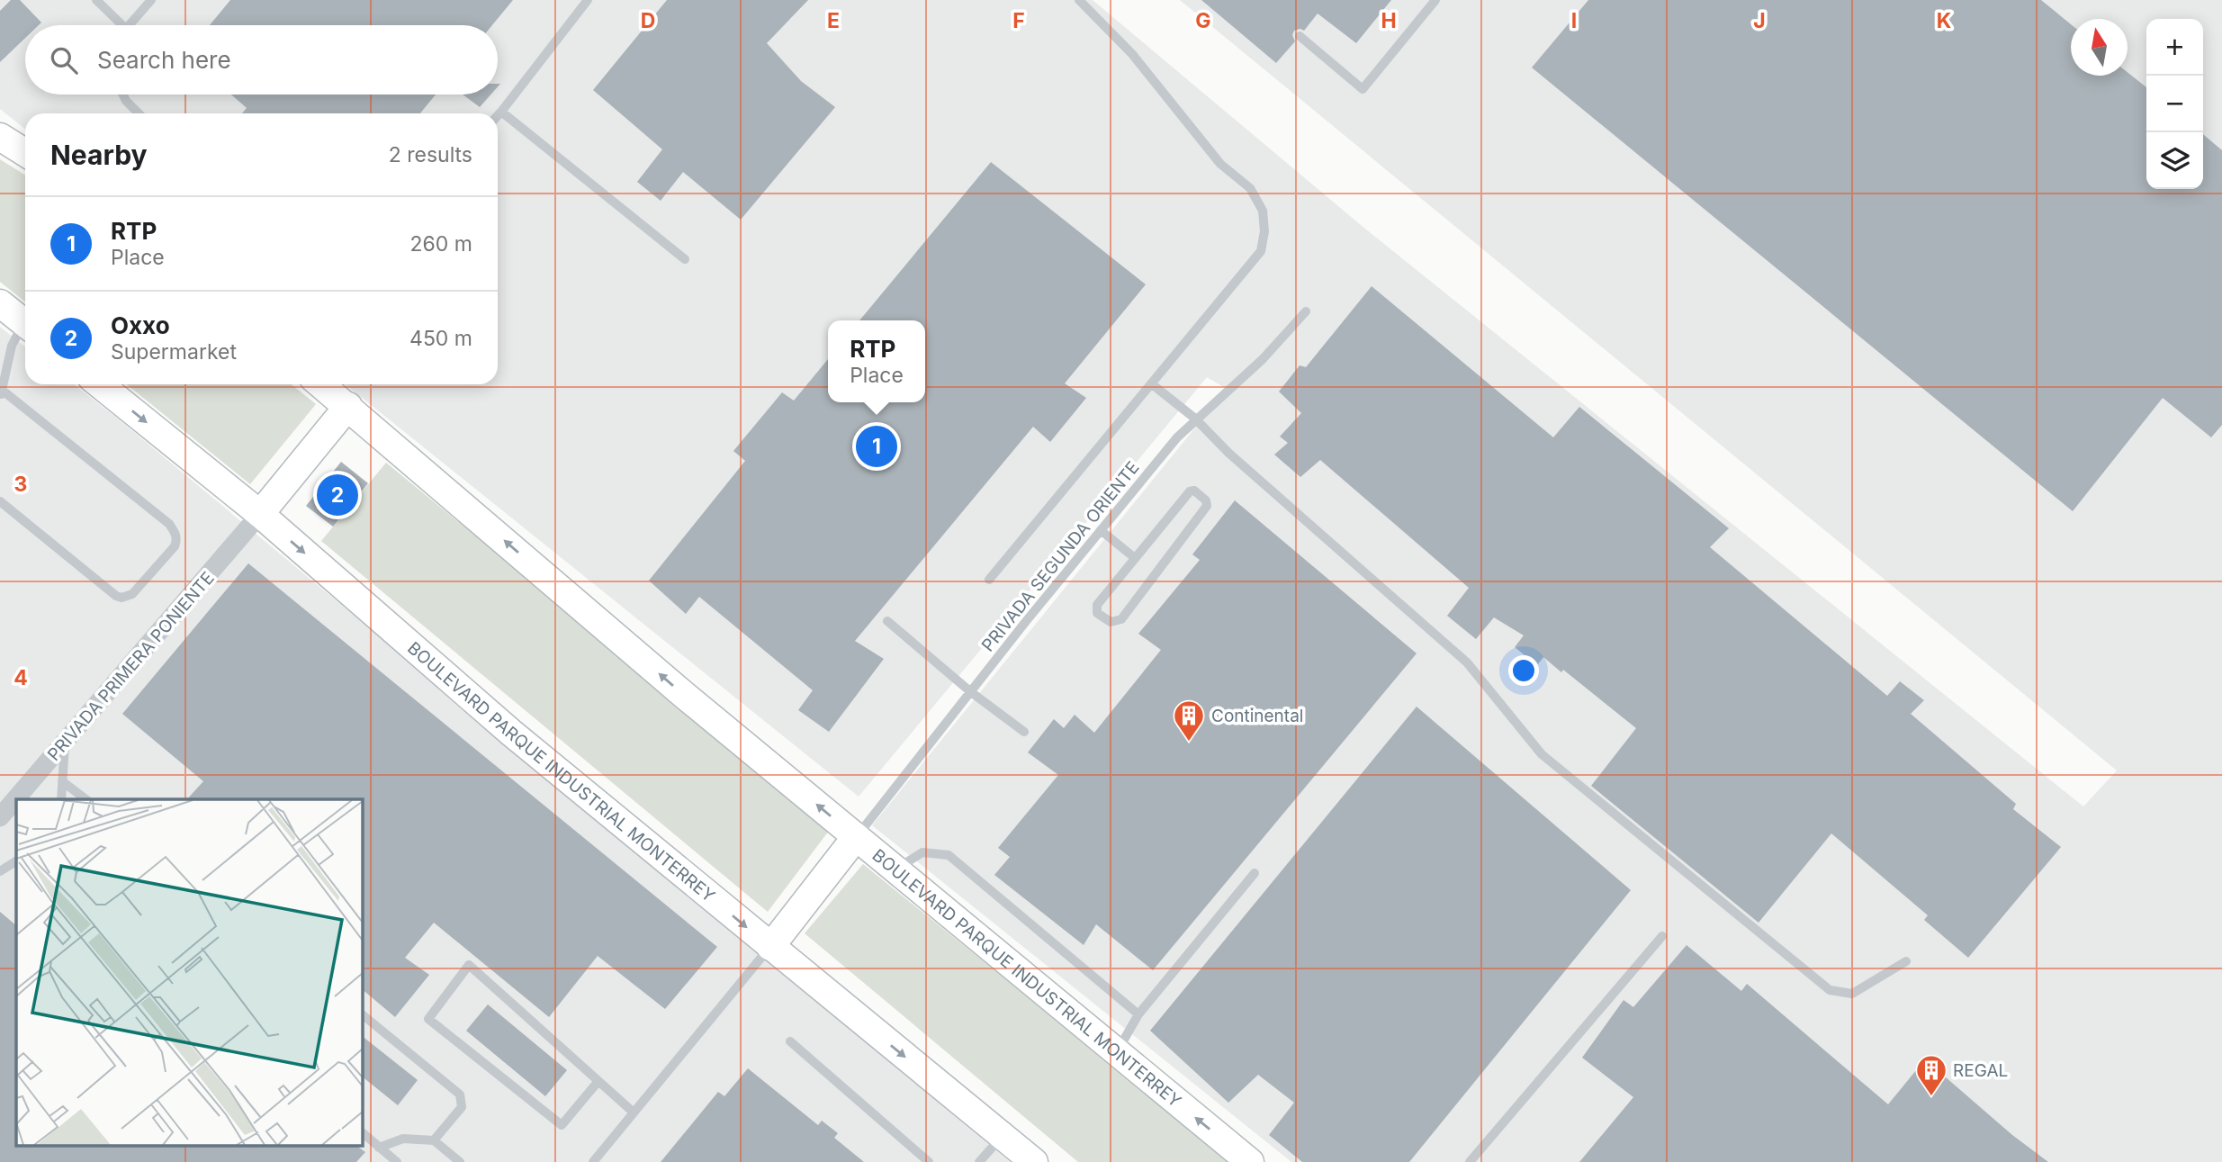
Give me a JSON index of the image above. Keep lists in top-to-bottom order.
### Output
{
  "streets": {
    "street": ["PRIVADA PRIMERA PONIENTE", "BOULEVARD PARQUE INDUSTRIAL MONTERREY"],
    "lane": ["PRIVADA SEGUNDA ORIENTE"]
  },
  "crossings": [
    ["PRIVADA SEGUNDA ORIENTE", "BOULEVARD PARQUE INDUSTRIAL MONTERREY"],
    ["PRIVADA PRIMERA PONIENTE", "BOULEVARD PARQUE INDUSTRIAL MONTERREY"]
  ],
  "places": {
    "building": ["Continental", "REGAL"]
  },
  "north": "top",
  "page": {
    "map_buttons": ["+", "−"],
    "search": "Search here",
    "heading": ["Nearby", "2 results"],
    "list": [
      {
        "mark": "1",
        "name": "RTP",
        "note": "Place",
        "value": "260 m"
      },
      {
        "mark": "2",
        "name": "Oxxo",
        "note": "Supermarket",
        "value": "450 m"
      }
    ],
    "popup": ["RTP", "Place"],
    "pins": ["1", "2"]
  },
  "grid": {
    "columns": [
      "D",
      "E",
      "F",
      "G",
      "H",
      "I",
      "J",
      "K"
    ],
    "rows": ["3", "4"]
  }
}
